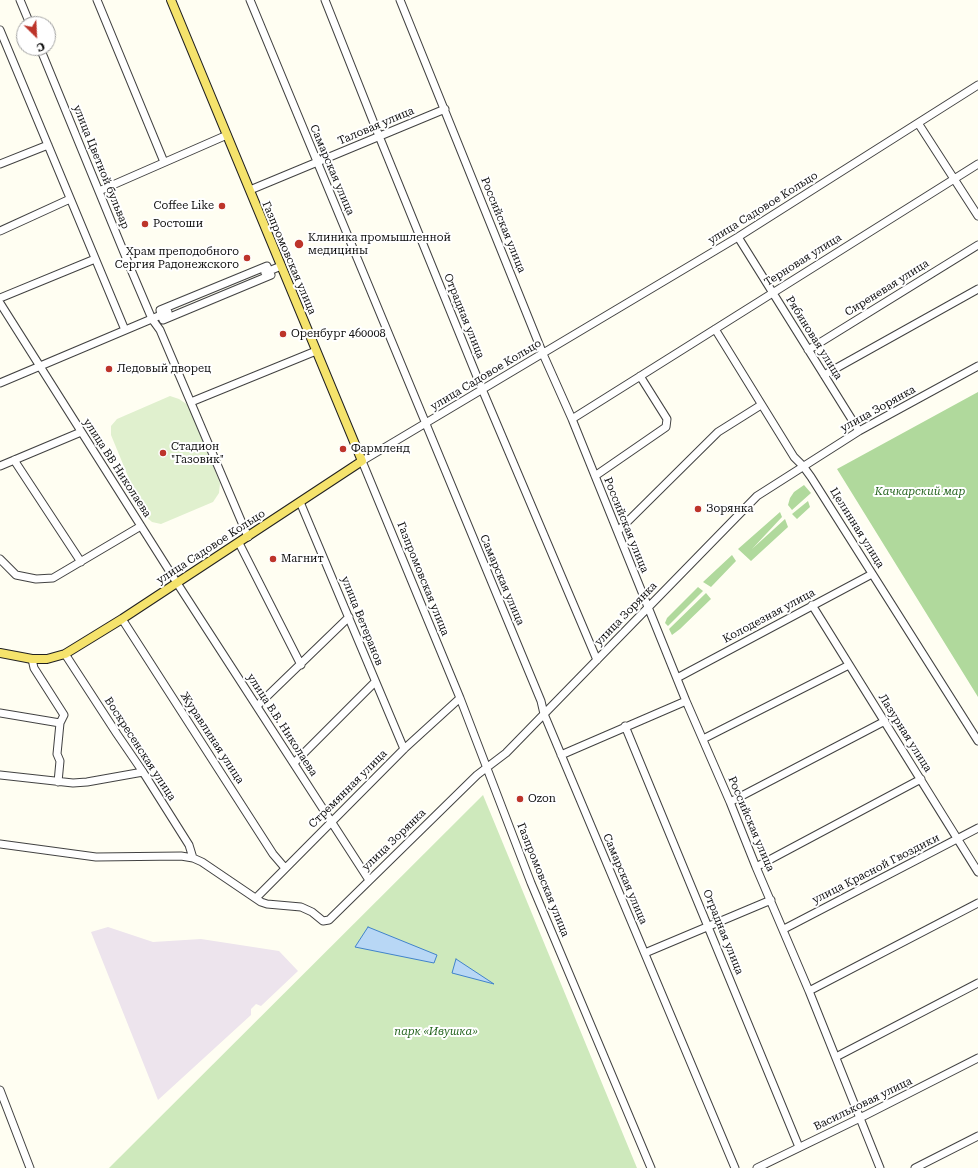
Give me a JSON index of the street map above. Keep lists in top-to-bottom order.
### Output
{
  "streets": {
    "main road": ["улица Садовое Кольцо", "Газпромовская улица"],
    "street": [
      "Таловая улица",
      "улица Цветной бульвар",
      "Самарская улица",
      "Российская улица",
      "Терновая улица",
      "Сиреневая улица",
      "Отрадная улица",
      "Рябиновая улица",
      "улица Зорянка",
      "улица ВВ Николаева",
      "Целинная улица",
      "Колодезная улица",
      "улица Ветеранов",
      "улица В.В. Николаева",
      "Лазурная улица",
      "Журавлиная улица",
      "Воскресенская улица",
      "Стремянная улица",
      "улица Красной Гвоздики",
      "Васильковая улица"
    ]
  },
  "crossings": [
    ["Таловая улица", "Самарская улица"],
    ["Таловая улица", "Российская улица"],
    ["Таловая улица", "Газпромовская улица"],
    ["Таловая улица", "Отрадная улица"],
    ["улица Цветной бульвар", "улица Садовое Кольцо"],
    ["Самарская улица", "улица Садовое Кольцо"],
    ["Самарская улица", "улица Зорянка"],
    ["улица Садовое Кольцо", "Российская улица"],
    ["улица Садовое Кольцо", "Газпромовская улица"],
    ["улица Садовое Кольцо", "Отрадная улица"],
    ["улица Садовое Кольцо", "Рябиновая улица"],
    ["улица Садовое Кольцо", "улица ВВ Николаева"],
    ["улица Садовое Кольцо", "улица Ветеранов"],
    ["улица Садовое Кольцо", "улица В.В. Николаева"],
    ["улица Садовое Кольцо", "Журавлиная улица"],
    ["улица Садовое Кольцо", "Воскресенская улица"],
    ["Российская улица", "Терновая улица"],
    ["Российская улица", "улица Зорянка"],
    ["Российская улица", "Колодезная улица"],
    ["Российская улица", "улица Красной Гвоздики"],
    ["Российская улица", "Васильковая улица"],
    ["Газпромовская улица", "улица Зорянка"],
    ["Газпромовская улица", "Стремянная улица"],
    ["Терновая улица", "Рябиновая улица"],
    ["Терновая улица", "Целинная улица"],
    ["Сиреневая улица", "Рябиновая улица"],
    ["Отрадная улица", "улица Зорянка"],
    ["Отрадная улица", "Васильковая улица"],
    ["Рябиновая улица", "улица Зорянка"],
    ["улица Зорянка", "Целинная улица"],
    ["улица Зорянка", "улица В.В. Николаева"],
    ["улица Зорянка", "Стремянная улица"],
    ["улица ВВ Николаева", "улица В.В. Николаева"],
    ["Целинная улица", "Колодезная улица"],
    ["Колодезная улица", "Лазурная улица"],
    ["улица Ветеранов", "Стремянная улица"],
    ["улица В.В. Николаева", "Стремянная улица"],
    ["Лазурная улица", "улица Красной Гвоздики"],
    ["Журавлиная улица", "Стремянная улица"]
  ],
  "parks": ["Качкарский мар", "парк «Ивушка»"],
  "places": [
    "Coffee Like",
    "Ростоши",
    "Клиника промышленной медицины",
    "Храм преподобного Сергия Радонежского",
    "Оренбург 460008",
    "Ледовый дворец",
    "Фармленд",
    "Стадион \"Газовик\"",
    "Зорянка",
    "Магнит",
    "Ozon"
  ],
  "north": "bottom right"
}
